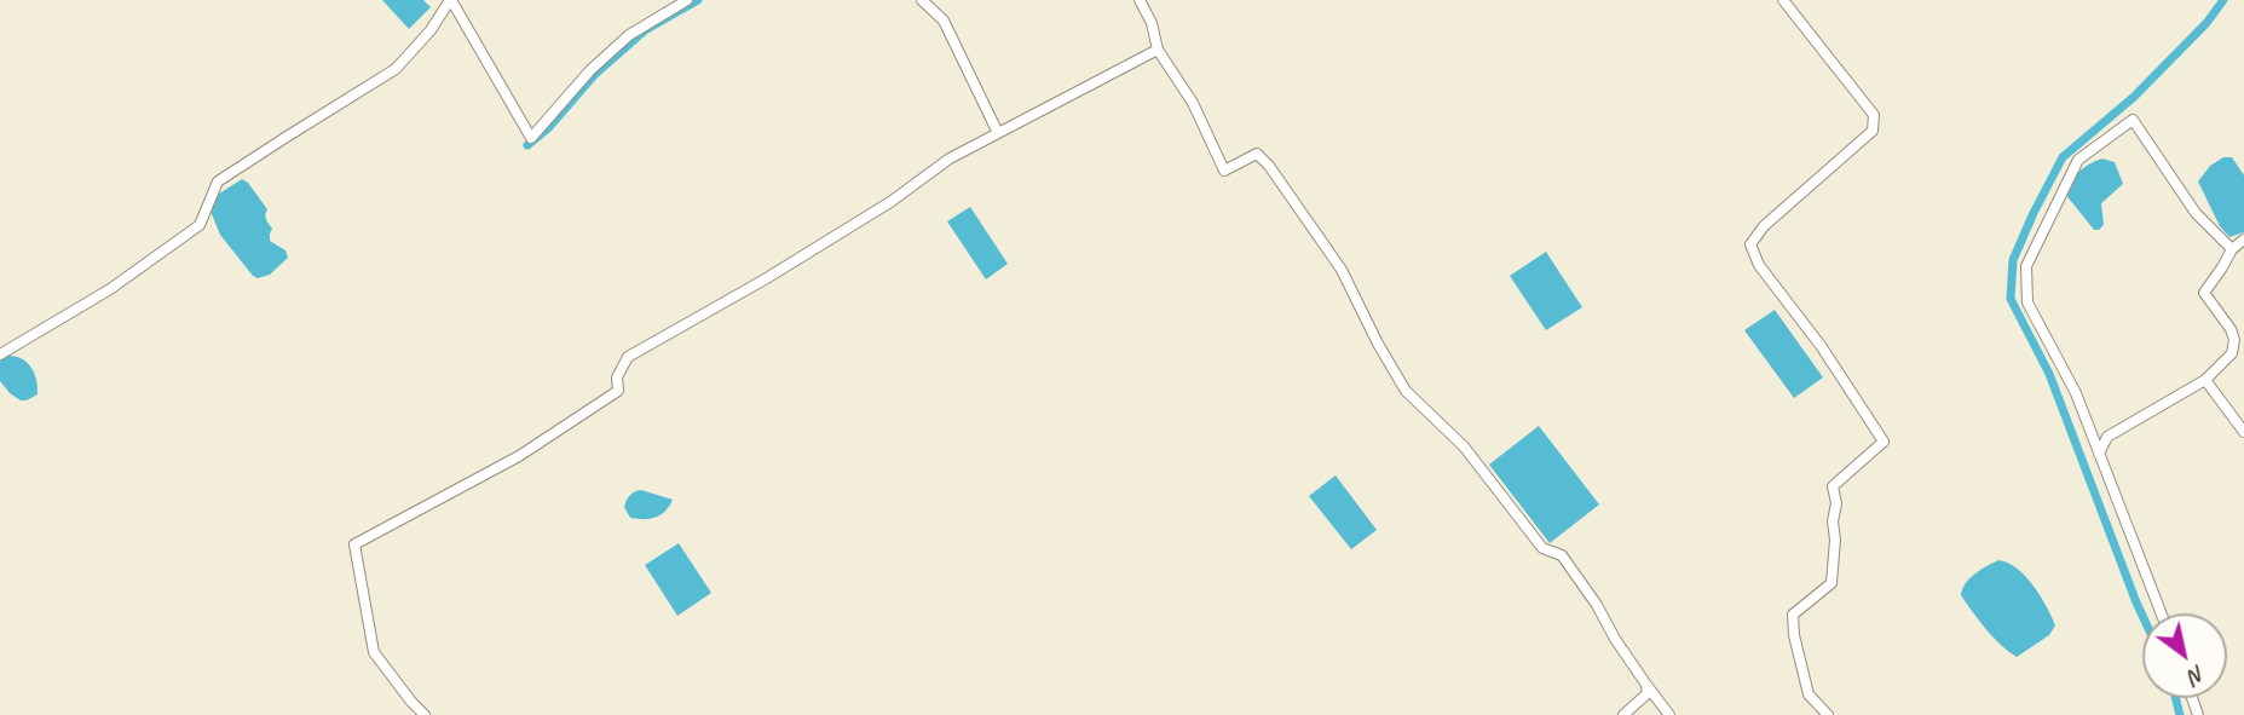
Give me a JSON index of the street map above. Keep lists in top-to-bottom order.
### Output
{
  "north": "bottom right"
}
